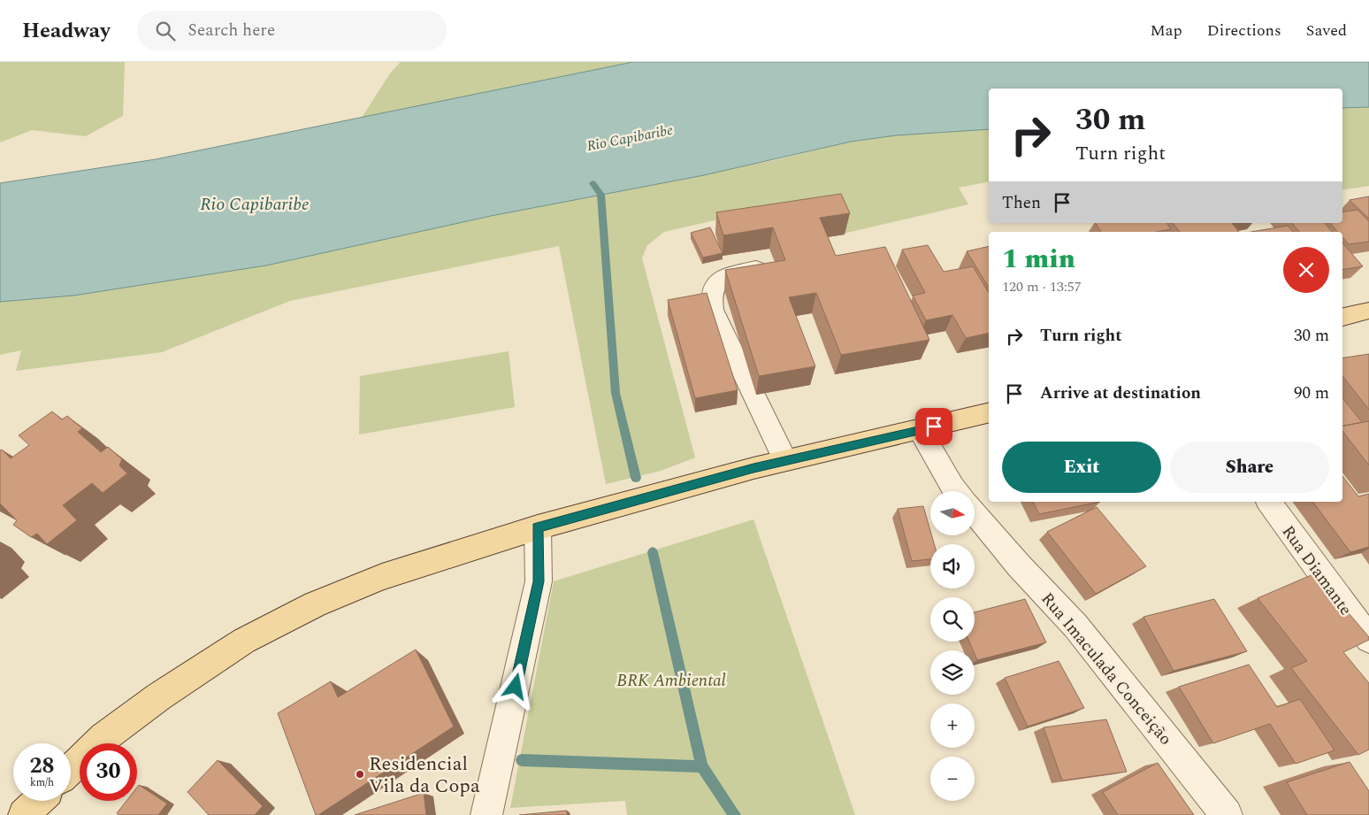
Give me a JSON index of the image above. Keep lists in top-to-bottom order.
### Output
{
  "streets": {
    "street": ["Rua Diamante", "Rua Imaculada Conceição"]
  },
  "water": ["Rio Capibaribe"],
  "parks": ["BRK Ambiental"],
  "places": ["Residencial Vila da Copa"],
  "north": "right",
  "page": {
    "header": "Headway",
    "search": "Search here",
    "nav": ["Map", "Directions", "Saved"],
    "turn": ["30 m", "Turn right"],
    "then": "Then",
    "heading": ["1 min", "120 m · 13:57"],
    "list": [
      {
        "name": "Turn right",
        "value": "30 m"
      },
      {
        "name": "Arrive at destination",
        "value": "90 m"
      }
    ],
    "buttons": ["Exit", "Share"],
    "map_buttons": ["+", "−"],
    "speed": "28 km/h",
    "limit": "30"
  }
}
